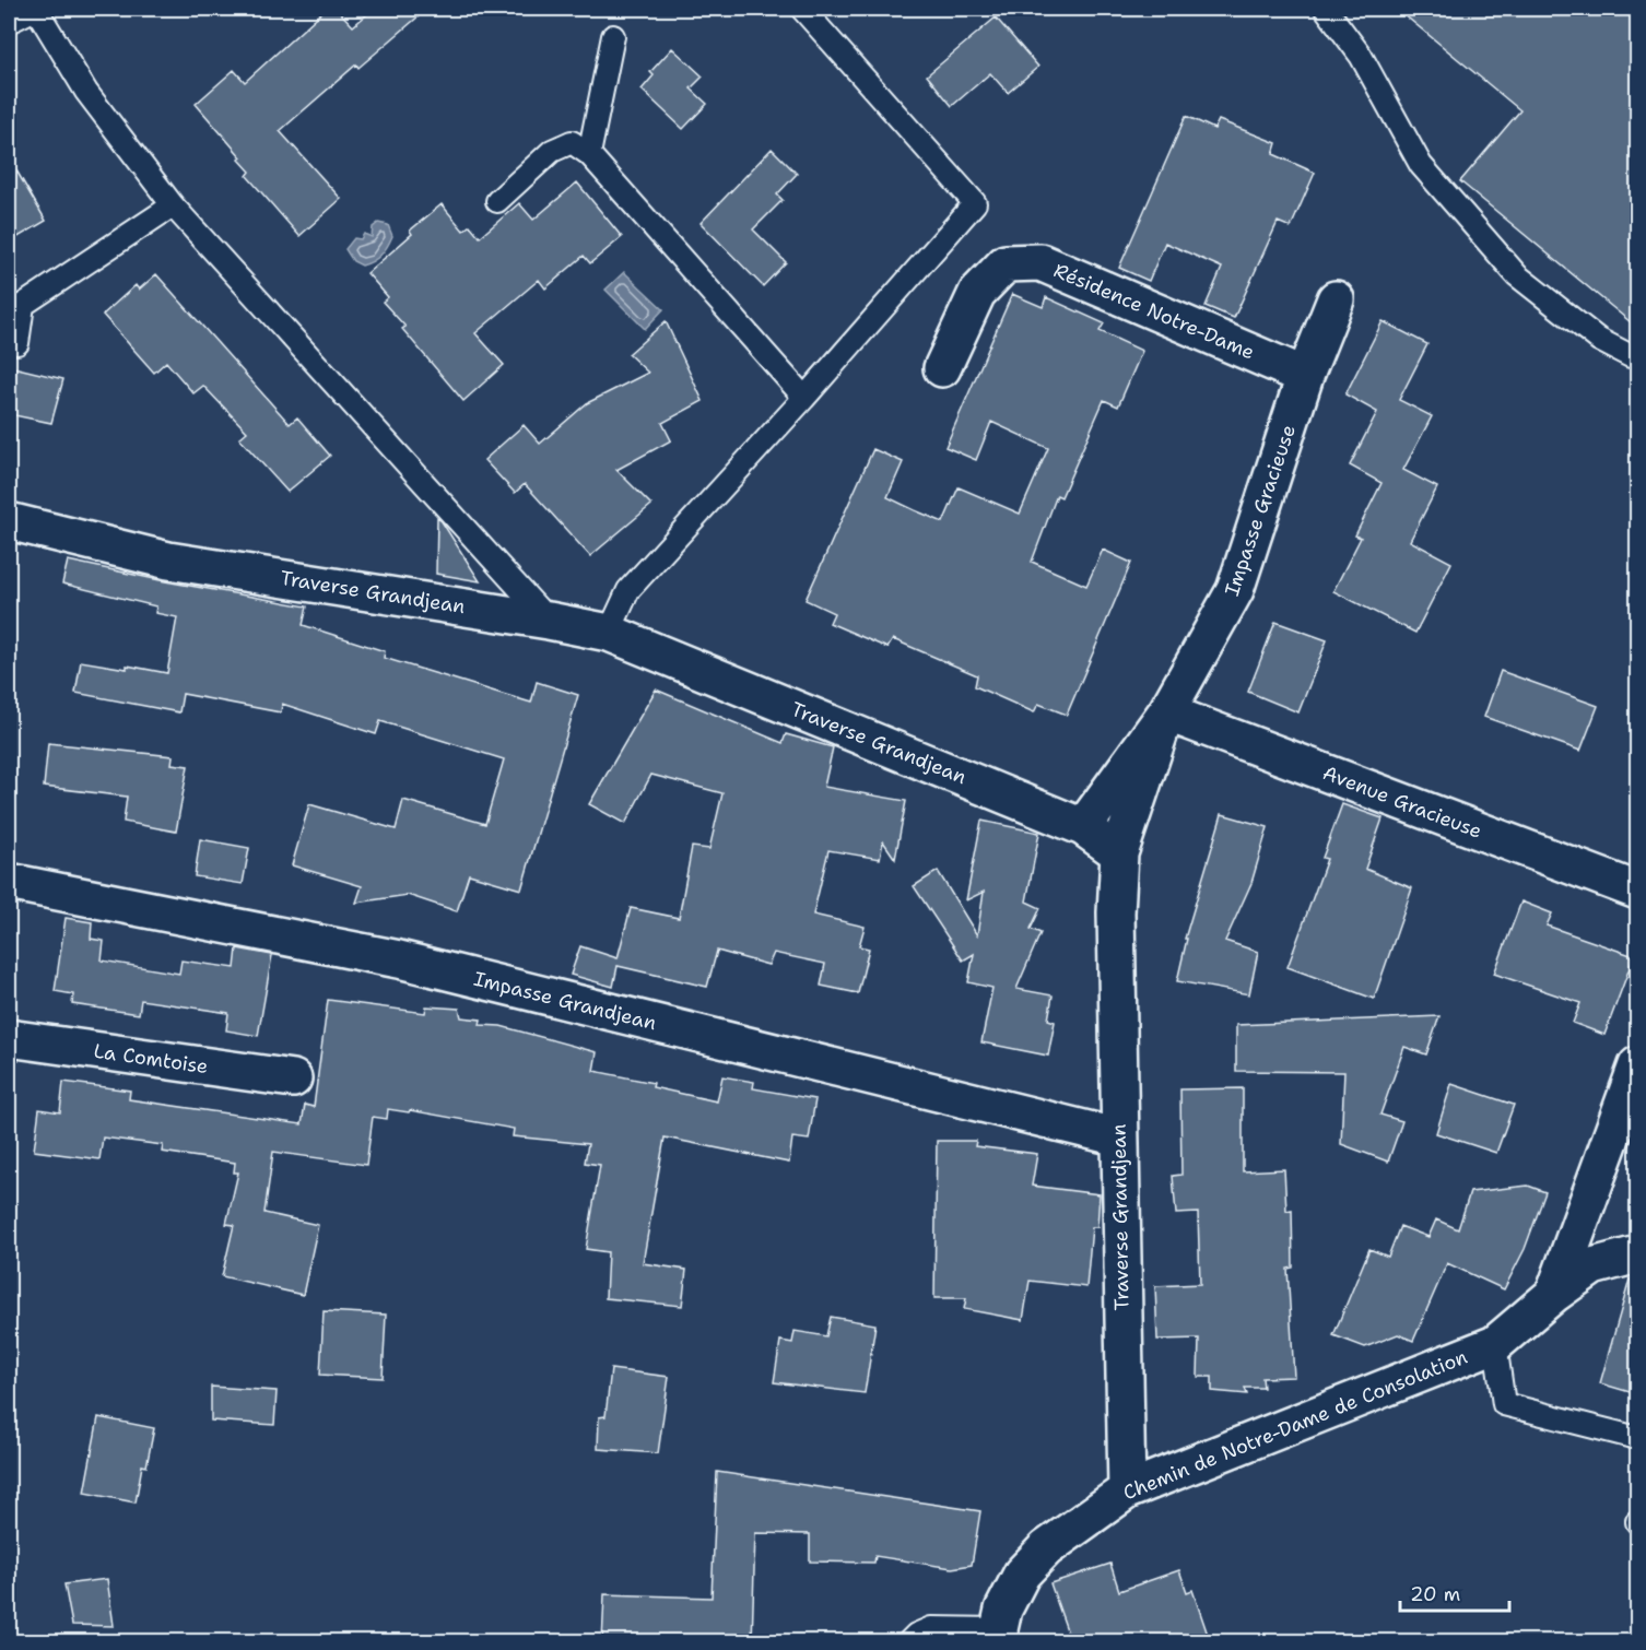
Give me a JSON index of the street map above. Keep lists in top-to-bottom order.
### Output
{
  "streets": {
    "street": [
      "Résidence Notre-Dame",
      "Impasse Gracieuse",
      "Traverse Grandjean",
      "Avenue Gracieuse",
      "Impasse Grandjean",
      "La Comtoise",
      "Chemin de Notre-Dame de Consolation"
    ]
  },
  "crossings": [
    ["Résidence Notre-Dame", "Impasse Gracieuse"],
    ["Impasse Gracieuse", "Traverse Grandjean"],
    ["Impasse Gracieuse", "Avenue Gracieuse"],
    ["Traverse Grandjean", "Impasse Grandjean"],
    ["Traverse Grandjean", "Chemin de Notre-Dame de Consolation"]
  ],
  "scale_bar": "20 m"
}
